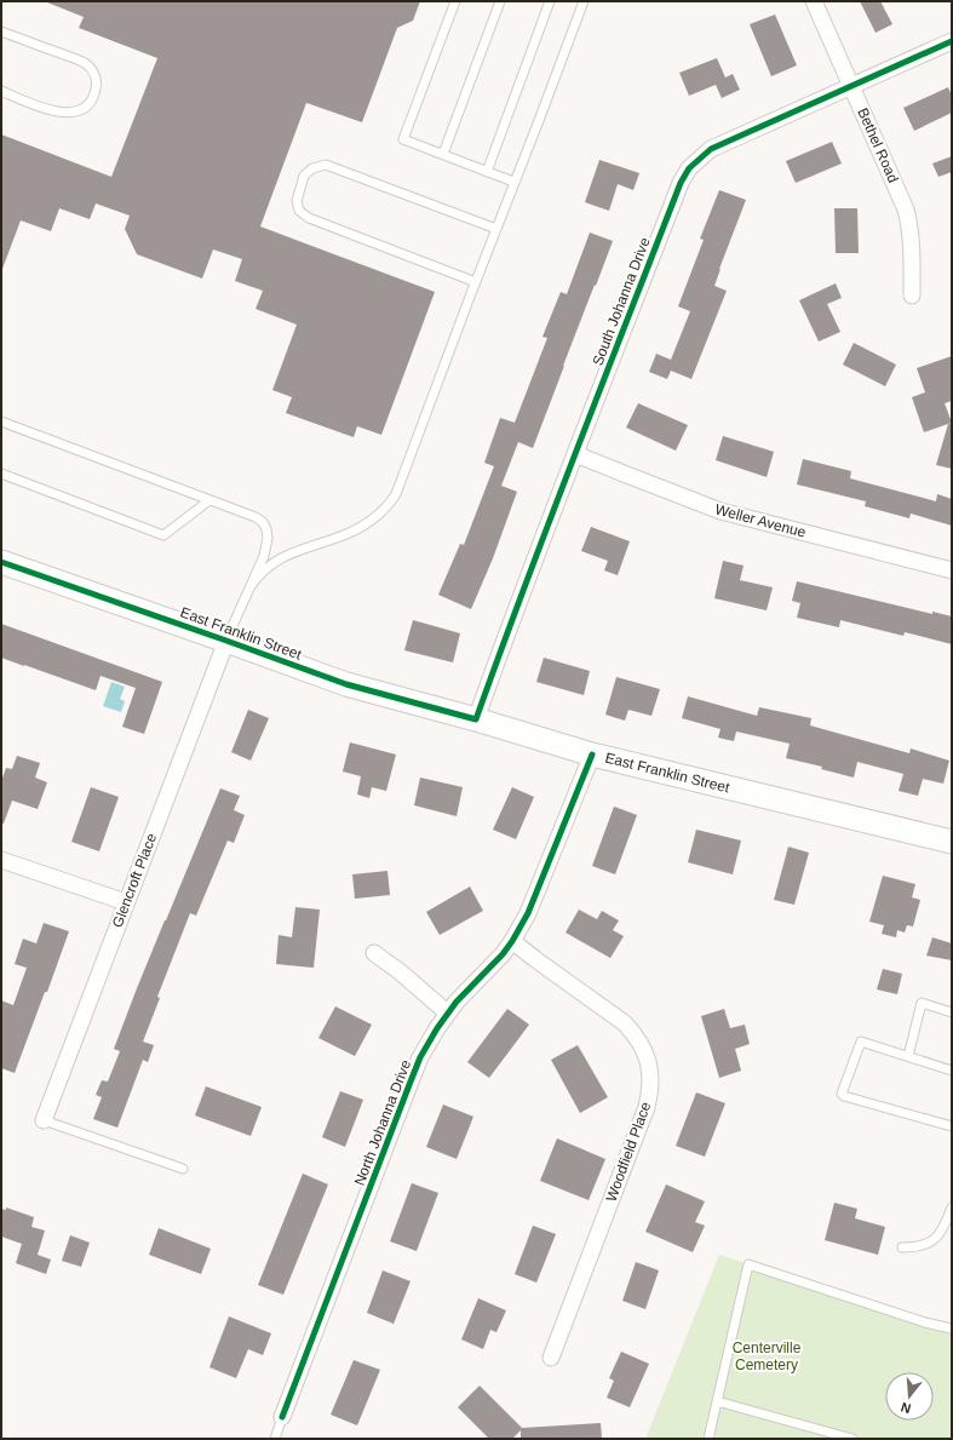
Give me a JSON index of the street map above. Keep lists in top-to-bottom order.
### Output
{
  "streets": {
    "street": [
      "Bethel Road",
      "South Johanna Drive",
      "Weller Avenue",
      "East Franklin Street",
      "Glencroft Place",
      "North Johanna Drive",
      "Woodfield Place"
    ]
  },
  "crossings": [
    ["Bethel Road", "South Johanna Drive"],
    ["South Johanna Drive", "Weller Avenue"],
    ["South Johanna Drive", "East Franklin Street"],
    ["East Franklin Street", "Glencroft Place"],
    ["East Franklin Street", "North Johanna Drive"],
    ["North Johanna Drive", "Woodfield Place"]
  ],
  "parks": ["Centerville Cemetery"],
  "north": "bottom"
}
